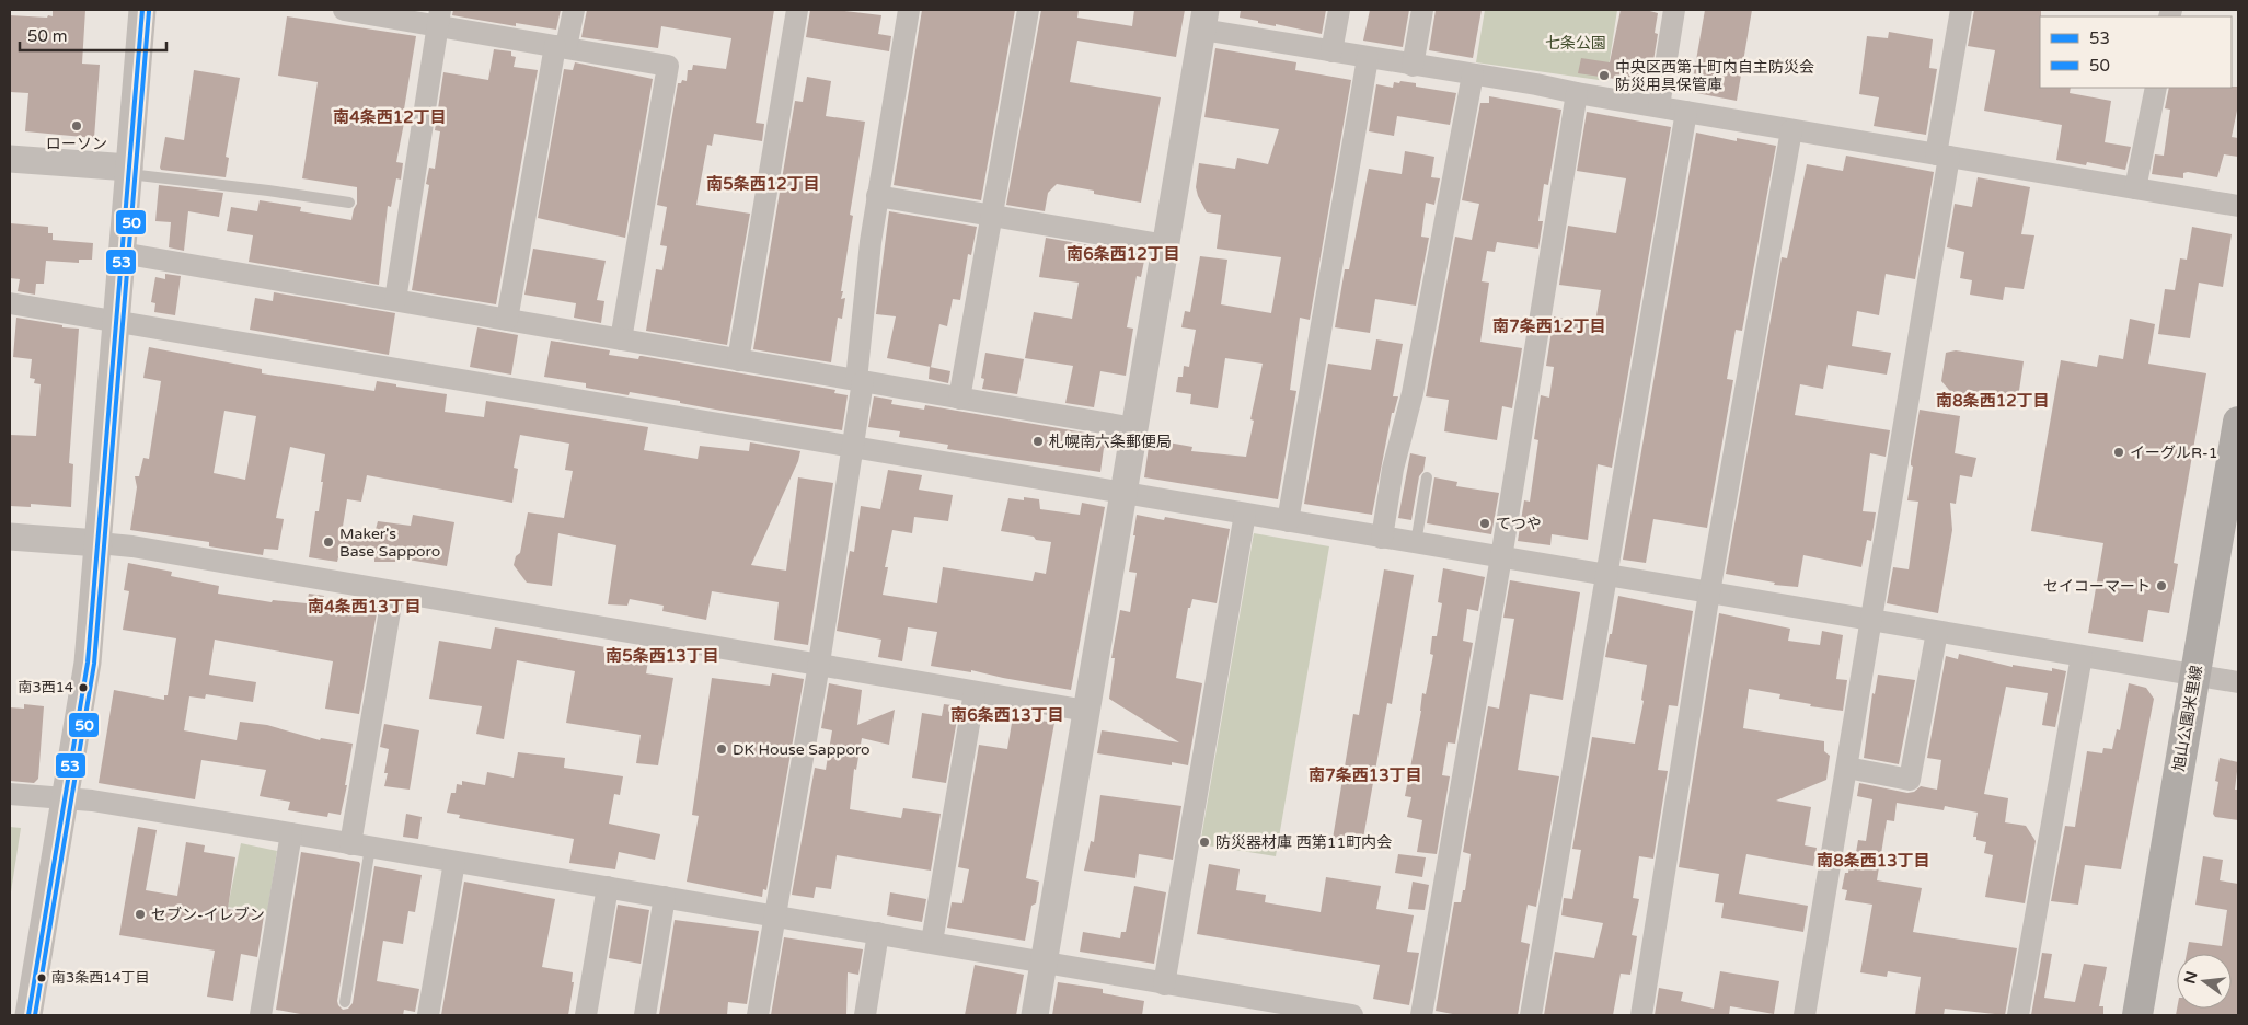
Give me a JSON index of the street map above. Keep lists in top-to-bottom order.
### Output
{
  "streets": {
    "main road": ["旭山公園米里線"]
  },
  "districts": [
    "南4条西12丁目",
    "南5条西12丁目",
    "南6条西12丁目",
    "南7条西12丁目",
    "南8条西12丁目",
    "南4条西13丁目",
    "南5条西13丁目",
    "南6条西13丁目",
    "南7条西13丁目",
    "南8条西13丁目"
  ],
  "parks": ["七条公園"],
  "places": [
    "中央区西第十町内自主防災会 防災用具保管庫",
    "ローソン",
    "札幌南六条郵便局",
    "イーグルR-1",
    "てつや",
    "Maker's Base Sapporo",
    "セイコーマート",
    "南3西14",
    "DK House Sapporo",
    "防災器材庫 西第11町内会",
    "セブン-イレブン",
    "南3条西14丁目"
  ],
  "lines": ["transit line 53", "transit line 50"],
  "legend": ["53", "50"],
  "scale_bar": "50 m",
  "north": "left"
}
